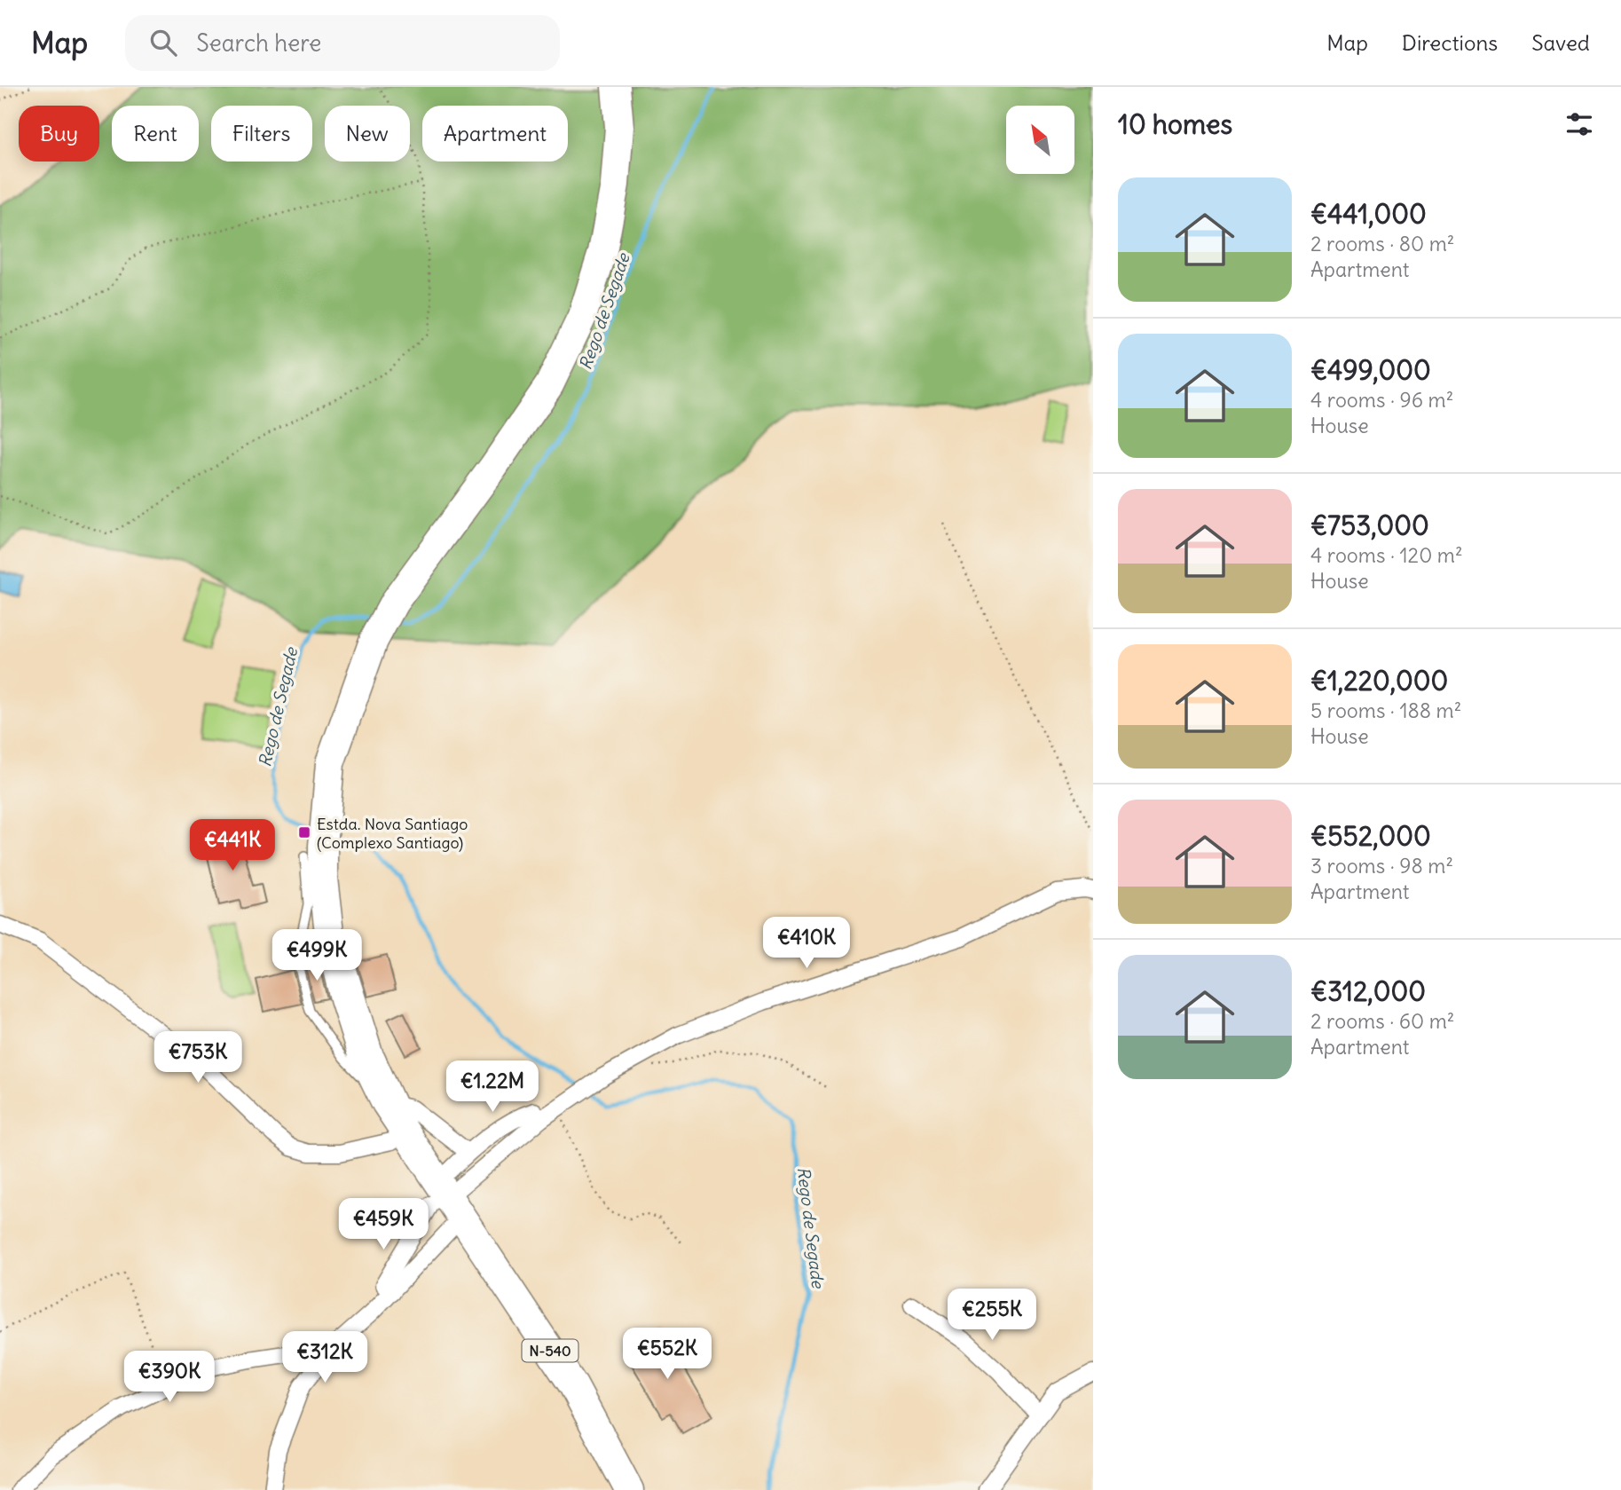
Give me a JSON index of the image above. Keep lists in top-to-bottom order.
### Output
{
  "streets": {
    "highway": ["N-540"]
  },
  "water": ["Rego de Segade"],
  "places": {
    "transit": ["Estda. Nova Santiago (Complexo Santiago)"]
  },
  "north": "top left",
  "page": {
    "header": "Map",
    "search": "Search here",
    "nav": ["Map", "Directions", "Saved"],
    "heading": "10 homes",
    "chip": [
      "Buy",
      "Rent",
      "Filters",
      "New",
      "Apartment"
    ],
    "list": [
      {
        "name": "€441,000",
        "note": "2 rooms · 80 m² · Apartment"
      },
      {
        "name": "€499,000",
        "note": "4 rooms · 96 m² · House"
      },
      {
        "name": "€753,000",
        "note": "4 rooms · 120 m² · House"
      },
      {
        "name": "€1,220,000",
        "note": "5 rooms · 188 m² · House"
      },
      {
        "name": "€552,000",
        "note": "3 rooms · 98 m² · Apartment"
      },
      {
        "name": "€312,000",
        "note": "2 rooms · 60 m² · Apartment"
      }
    ],
    "price": [
      "€441K",
      "€410K",
      "€499K",
      "€753K",
      "€1.22M",
      "€459K",
      "€255K",
      "€552K",
      "€312K",
      "€390K"
    ]
  }
}
